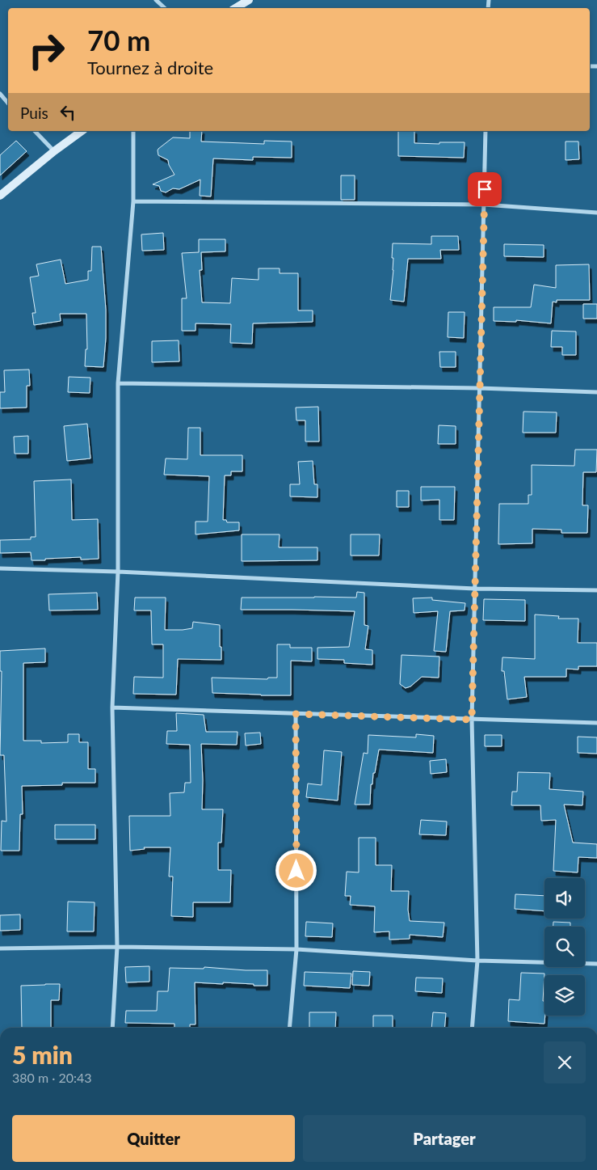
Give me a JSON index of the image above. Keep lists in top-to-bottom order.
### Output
{
  "page": {
    "turn": ["70 m", "Tournez à droite"],
    "then": "Puis",
    "heading": ["5 min", "380 m · 20:43"],
    "buttons": ["Quitter", "Partager"]
  }
}
